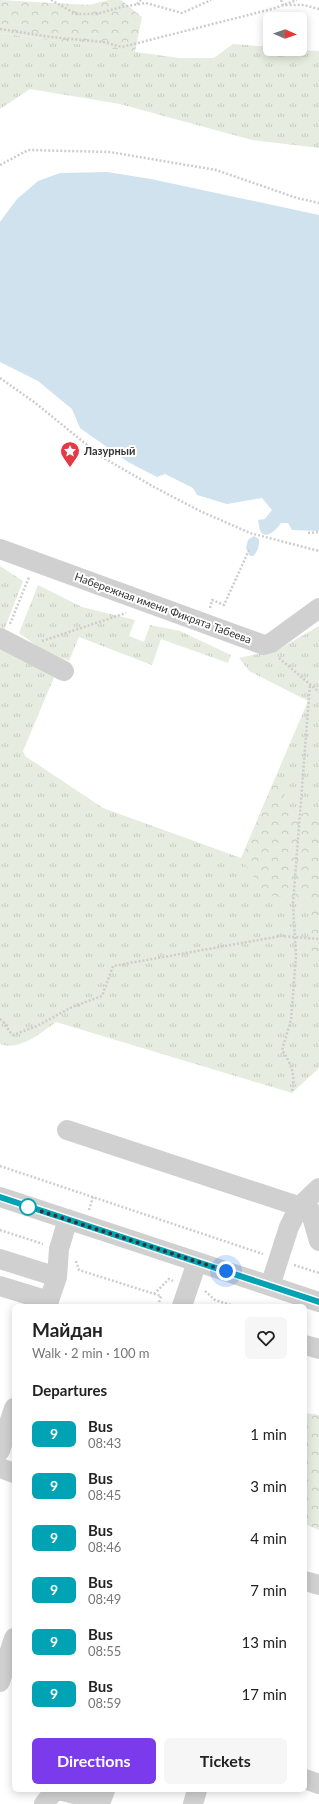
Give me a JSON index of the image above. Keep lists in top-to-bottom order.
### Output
{
  "streets": {
    "street": ["Набережная имени Фикрята Табеева"]
  },
  "places": {
    "place": ["Лазурный"]
  },
  "lines": ["bus line 9"],
  "north": "right",
  "page": {
    "heading": [
      ["Майдан", "Walk · 2 min · 100 m"],
      "Departures"
    ],
    "list": [
      {
        "mark": "9",
        "name": "Bus",
        "note": "08:43",
        "value": "1 min"
      },
      {
        "mark": "9",
        "name": "Bus",
        "note": "08:45",
        "value": "3 min"
      },
      {
        "mark": "9",
        "name": "Bus",
        "note": "08:46",
        "value": "4 min"
      },
      {
        "mark": "9",
        "name": "Bus",
        "note": "08:49",
        "value": "7 min"
      },
      {
        "mark": "9",
        "name": "Bus",
        "note": "08:55",
        "value": "13 min"
      },
      {
        "mark": "9",
        "name": "Bus",
        "note": "08:59",
        "value": "17 min"
      }
    ],
    "buttons": ["Directions", "Tickets"]
  }
}
